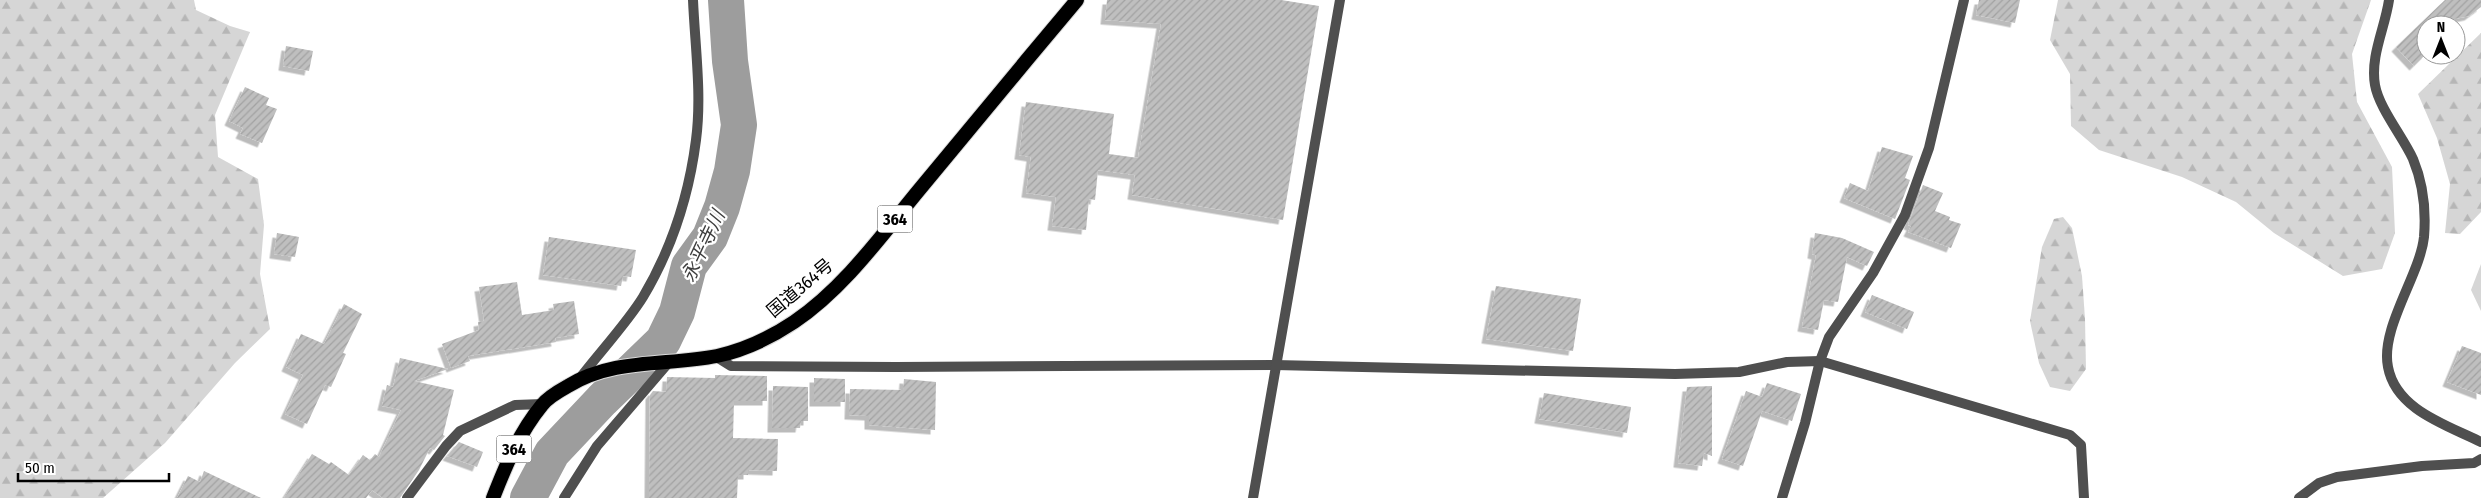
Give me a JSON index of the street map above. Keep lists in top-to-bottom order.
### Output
{
  "streets": {
    "highway": ["364", "国道364号"]
  },
  "water": ["永平寺川"],
  "scale_bar": "50 m",
  "north": "top"
}
